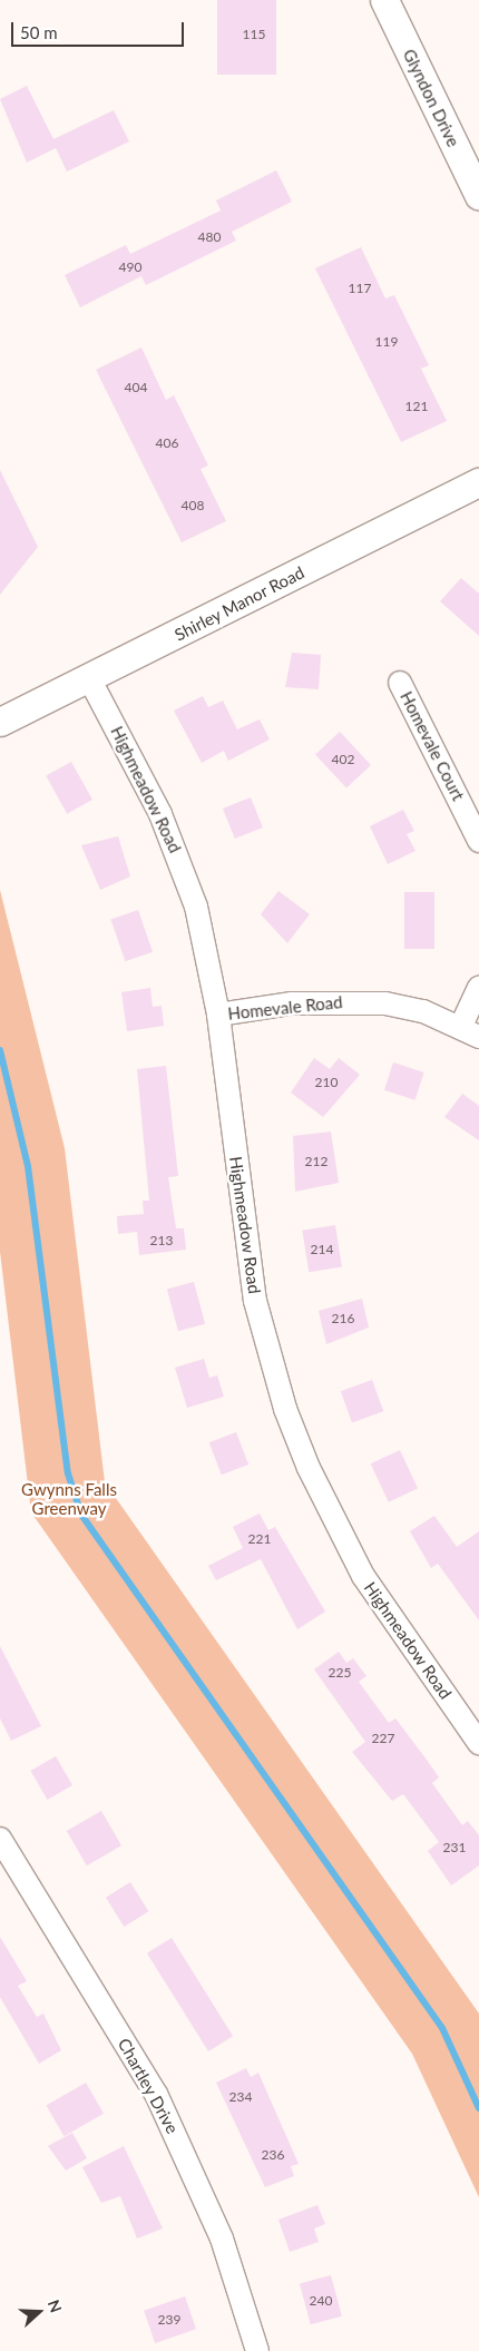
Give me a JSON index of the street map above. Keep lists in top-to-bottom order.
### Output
{
  "streets": {
    "street": [
      "Glyndon Drive",
      "Shirley Manor Road",
      "Homevale Court",
      "Highmeadow Road",
      "Homevale Road",
      "Chartley Drive"
    ]
  },
  "crossings": [
    ["Shirley Manor Road", "Highmeadow Road"],
    ["Highmeadow Road", "Homevale Road"]
  ],
  "parks": ["Gwynns Falls Greenway"],
  "house_numbers": [
    "115",
    "480",
    "490",
    "117",
    "119",
    "404",
    "121",
    "406",
    "408",
    "402",
    "210",
    "212",
    "213",
    "214",
    "216",
    "221",
    "225",
    "227",
    "231",
    "234",
    "236",
    "240",
    "239"
  ],
  "scale_bar": "50 m",
  "north": "right"
}
